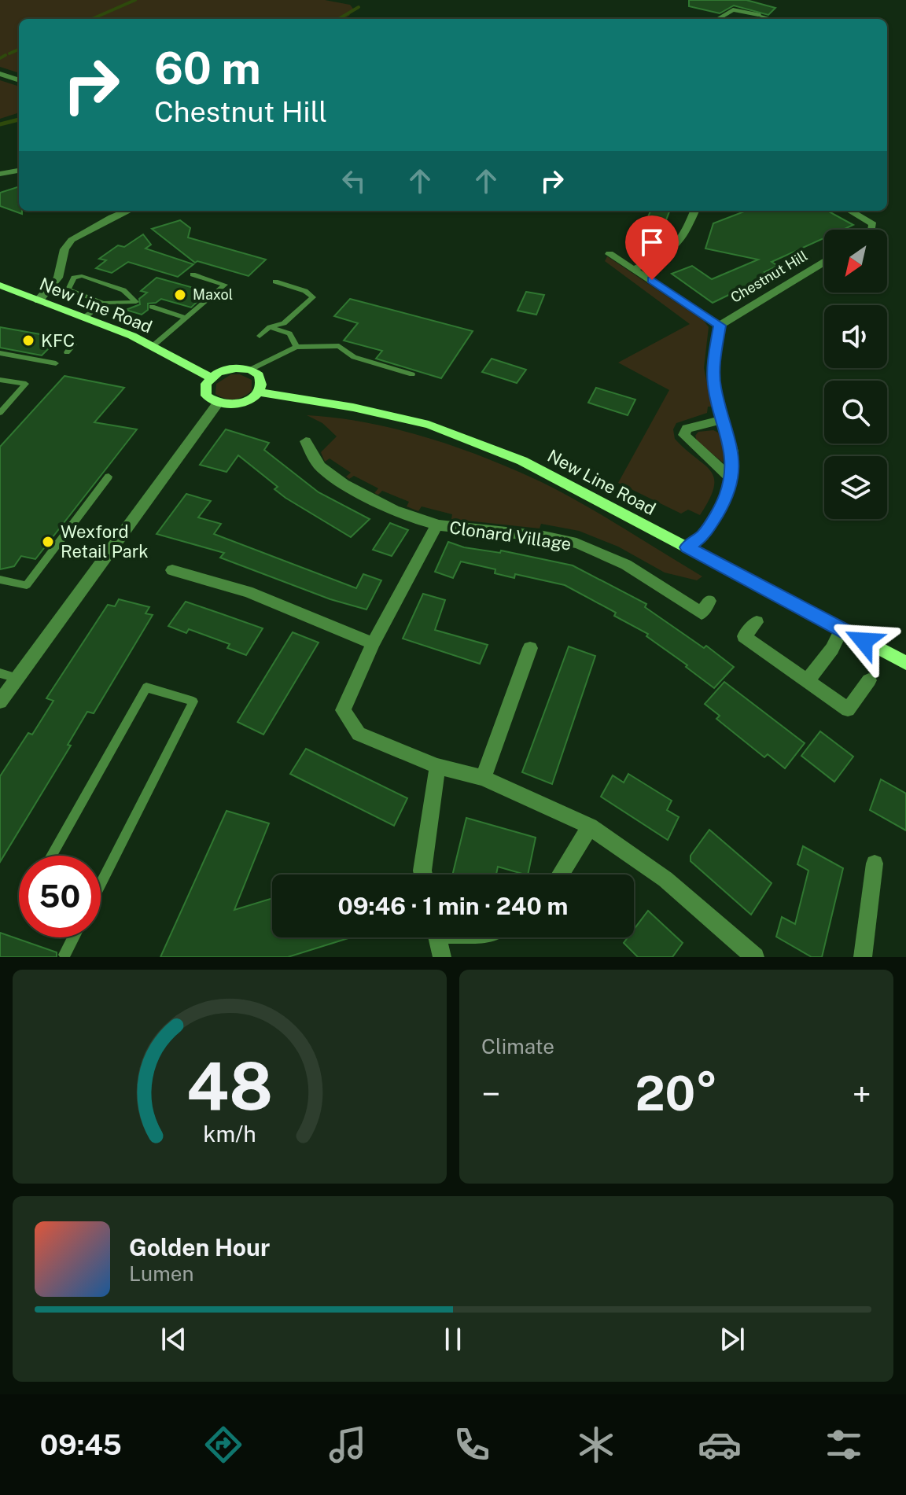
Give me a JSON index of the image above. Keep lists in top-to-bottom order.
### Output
{
  "streets": {
    "main road": ["New Line Road"],
    "street": ["Chestnut Hill", "Clonard Village"]
  },
  "crossings": [
    ["Chestnut Hill", "New Line Road"]
  ],
  "places": ["Maxol", "KFC", "Wexford Retail Park"],
  "north": "bottom left",
  "page": {
    "turn": ["60 m", "Chestnut Hill"],
    "limit": "50",
    "trip": "09:46 · 1 min · 240 m",
    "tile": "Climate",
    "heat": ["−", "20°", "+"],
    "song": ["Golden Hour", "Lumen"],
    "tabs": "09:45",
    "gauge": ["48", "km/h"]
  }
}
